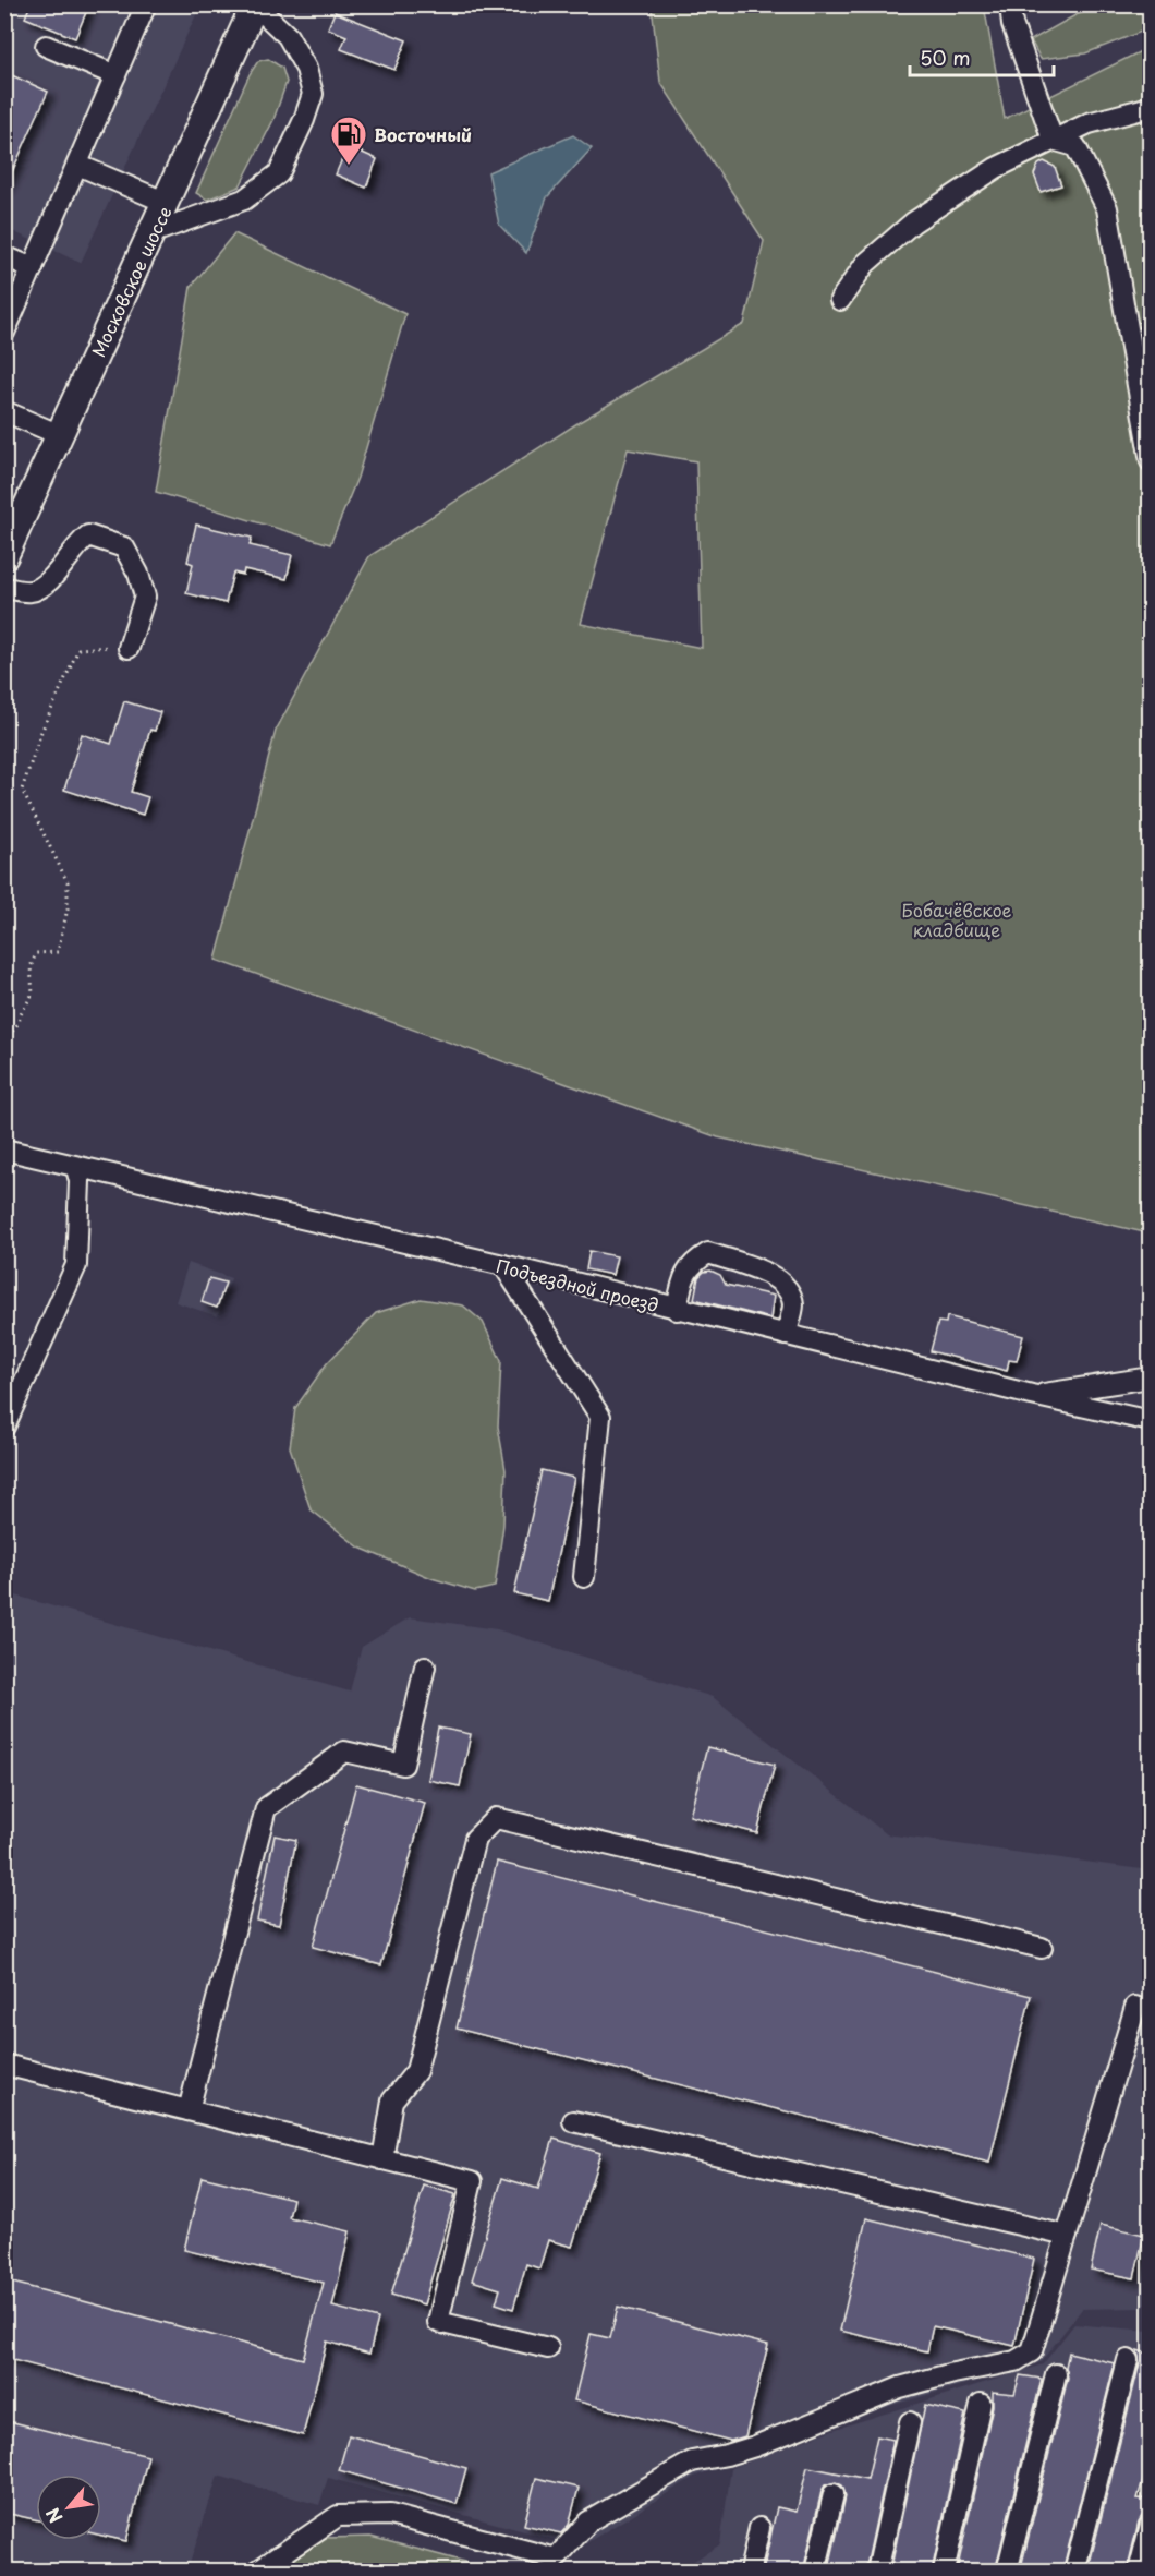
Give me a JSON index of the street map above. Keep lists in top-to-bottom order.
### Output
{
  "streets": {
    "main road": ["Московское шоссе"],
    "street": ["Подъездной проезд"]
  },
  "parks": ["Бобачёвское кладбище"],
  "places": {
    "fuel station": ["Восточный"]
  },
  "scale_bar": "50 m",
  "north": "bottom left"
}
